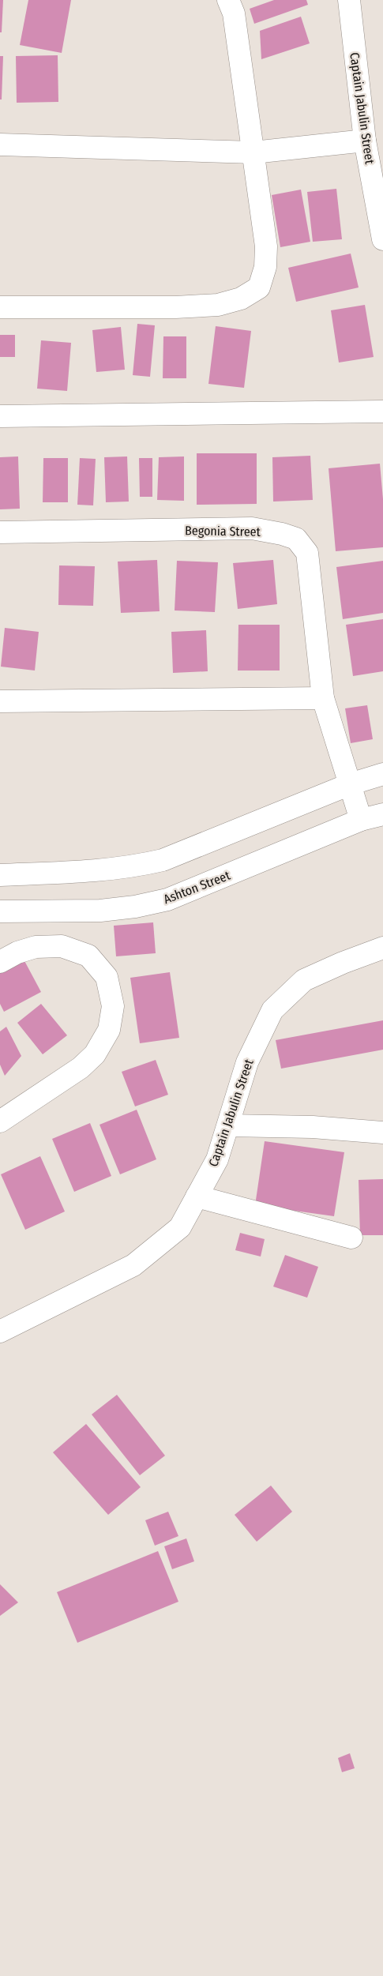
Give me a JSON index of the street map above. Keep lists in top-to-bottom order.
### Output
{
  "streets": {
    "street": ["Captain Jabulin Street", "Begonia Street", "Ashton Street"]
  },
  "crossings": [
    ["Begonia Street", "Ashton Street"]
  ]
}
